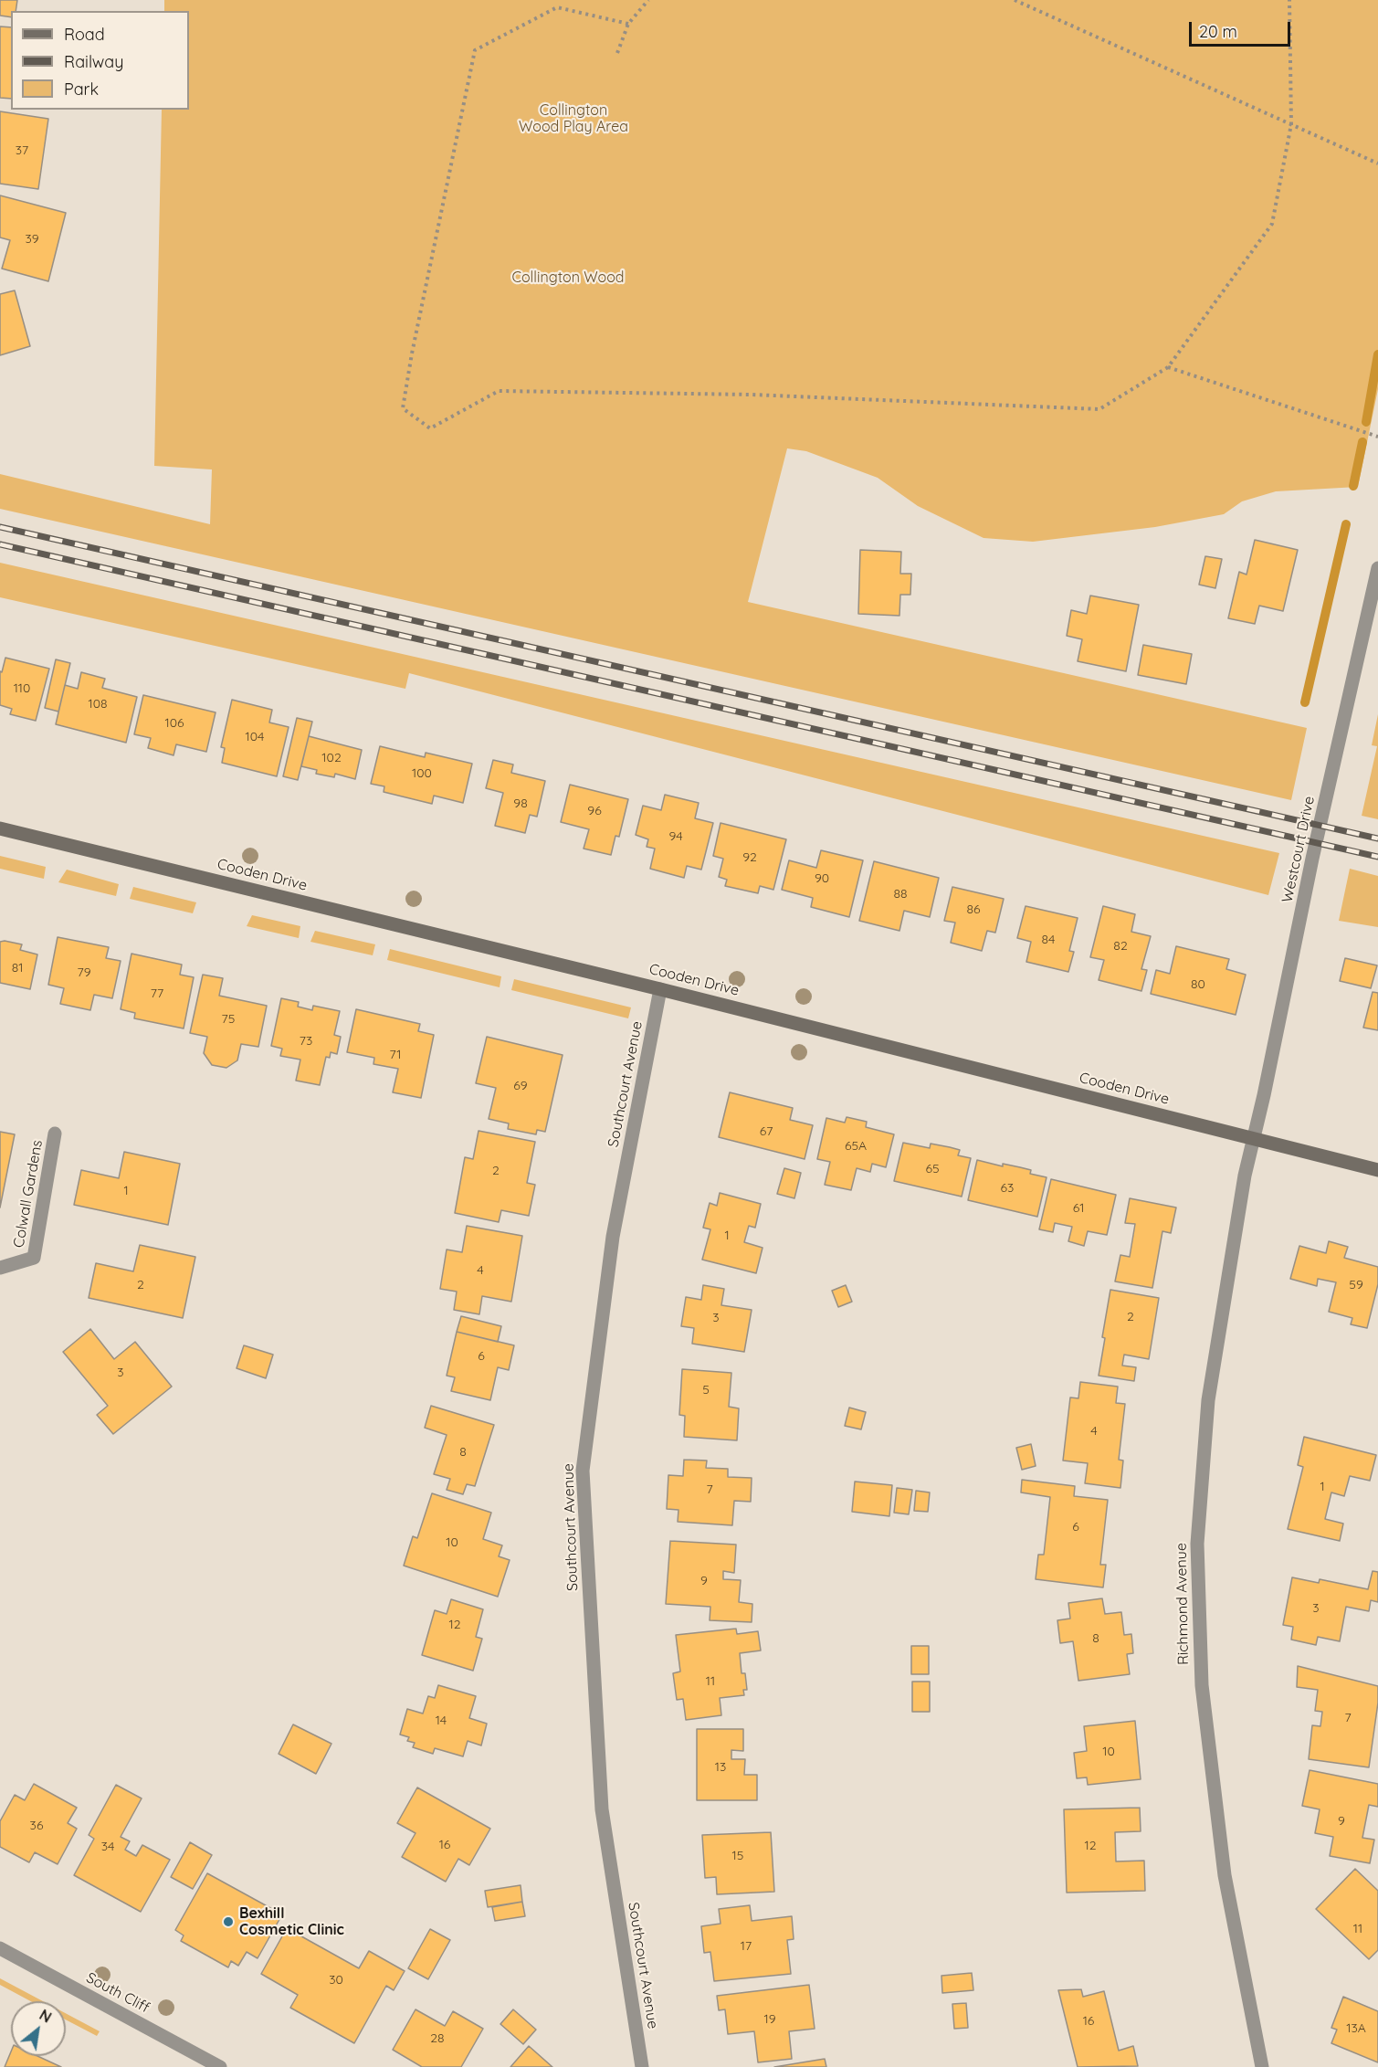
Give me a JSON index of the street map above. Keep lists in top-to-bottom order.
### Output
{
  "streets": {
    "main road": ["Cooden Drive"],
    "street": [
      "Westcourt Drive",
      "Southcourt Avenue",
      "Colwall Gardens",
      "Richmond Avenue",
      "South Cliff"
    ]
  },
  "crossings": [
    ["Westcourt Drive", "Cooden Drive"],
    ["Westcourt Drive", "Richmond Avenue"],
    ["Cooden Drive", "Southcourt Avenue"],
    ["Cooden Drive", "Richmond Avenue"]
  ],
  "parks": ["Collington Wood Play Area", "Collington Wood"],
  "places": ["Bexhill Cosmetic Clinic"],
  "house_numbers": [
    "37",
    "39",
    "110",
    "108",
    "106",
    "104",
    "102",
    "100",
    "98",
    "96",
    "94",
    "92",
    "90",
    "88",
    "86",
    "84",
    "82",
    "81",
    "79",
    "80",
    "77",
    "75",
    "73",
    "71",
    "69",
    "67",
    "65A",
    "65",
    "2",
    "63",
    "1",
    "61",
    "1",
    "4",
    "2",
    "59",
    "2",
    "3",
    "6",
    "3",
    "5",
    "4",
    "8",
    "1",
    "7",
    "6",
    "10",
    "9",
    "3",
    "12",
    "8",
    "11",
    "7",
    "14",
    "10",
    "13",
    "9",
    "36",
    "16",
    "12",
    "34",
    "15",
    "11",
    "17",
    "30",
    "19",
    "16",
    "13A",
    "28"
  ],
  "legend": ["Road", "Railway", "Park"],
  "scale_bar": "20 m",
  "north": "top right"
}
